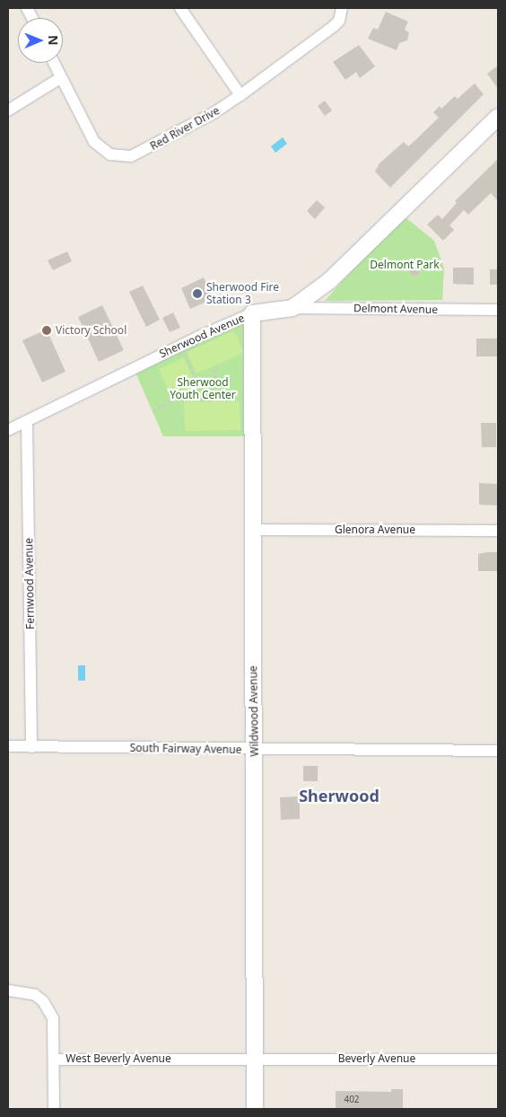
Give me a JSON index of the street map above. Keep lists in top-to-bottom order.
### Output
{
  "streets": {
    "street": [
      "Red River Drive",
      "Delmont Avenue",
      "Sherwood Avenue",
      "Glenora Avenue",
      "Fernwood Avenue",
      "Wildwood Avenue",
      "South Fairway Avenue",
      "West Beverly Avenue",
      "Beverly Avenue"
    ]
  },
  "crossings": [
    ["Delmont Avenue", "Sherwood Avenue"],
    ["Sherwood Avenue", "Fernwood Avenue"],
    ["Sherwood Avenue", "Wildwood Avenue"],
    ["Glenora Avenue", "Wildwood Avenue"],
    ["Fernwood Avenue", "South Fairway Avenue"],
    ["Wildwood Avenue", "South Fairway Avenue"],
    ["Wildwood Avenue", "West Beverly Avenue"],
    ["Wildwood Avenue", "Beverly Avenue"],
    ["West Beverly Avenue", "Beverly Avenue"]
  ],
  "districts": ["Sherwood"],
  "parks": ["Delmont Park", "Sherwood Youth Center"],
  "places": ["Sherwood Fire Station 3", "Victory School"],
  "house_numbers": ["402"],
  "north": "right"
}
